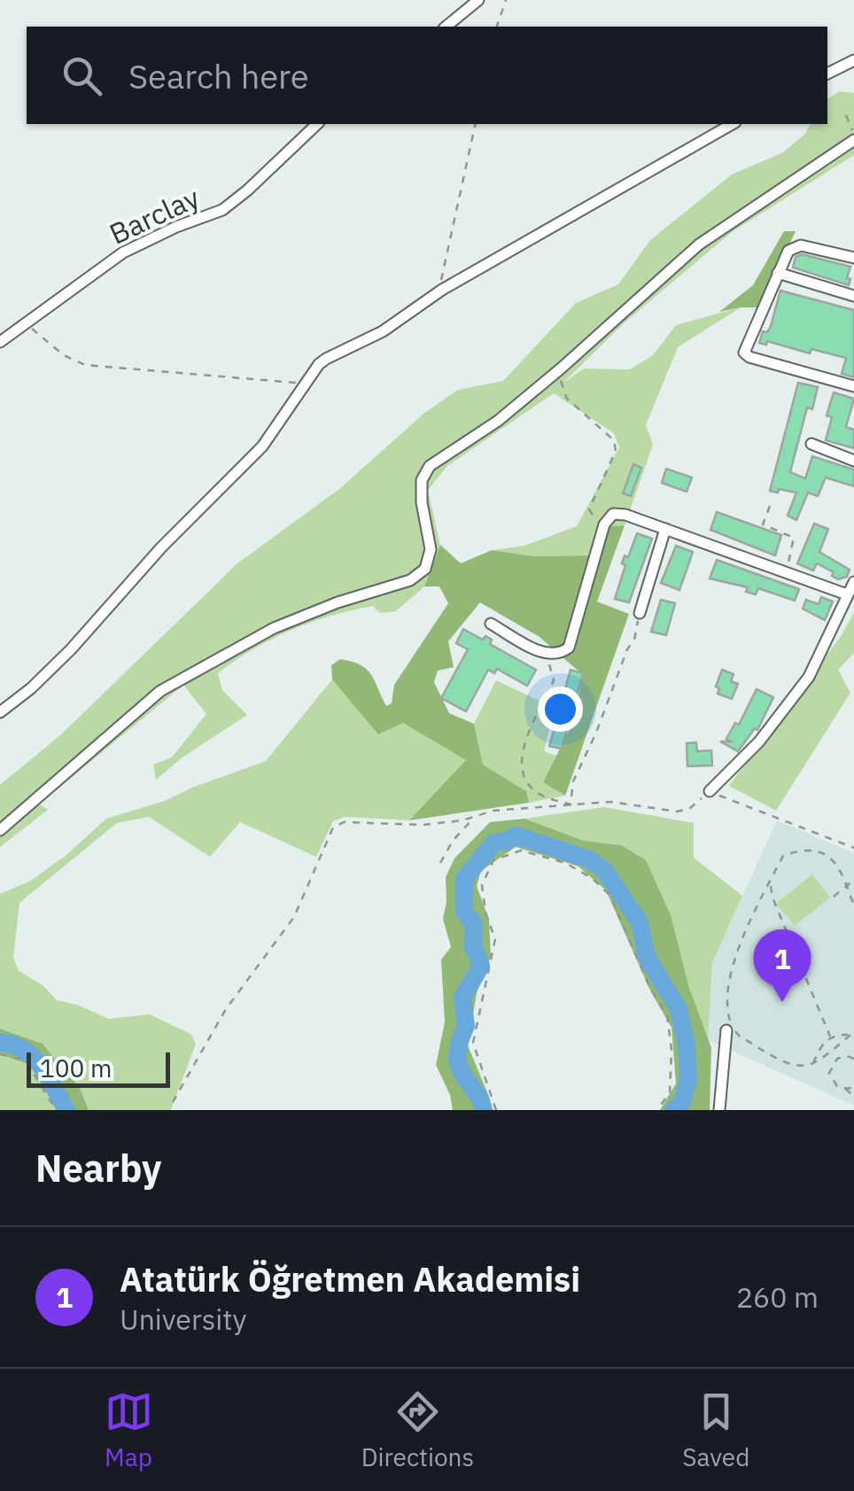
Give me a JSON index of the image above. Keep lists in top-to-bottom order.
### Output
{
  "streets": {
    "street": ["Barclay"]
  },
  "scale_bar": "100 m",
  "page": {
    "search": "Search here",
    "pins": "1",
    "scale": "100 m",
    "heading": "Nearby",
    "list": [
      {
        "mark": "1",
        "name": "Atatürk Öğretmen Akademisi",
        "note": "University",
        "value": "260 m"
      }
    ],
    "nav": ["Map", "Directions", "Saved"]
  }
}
